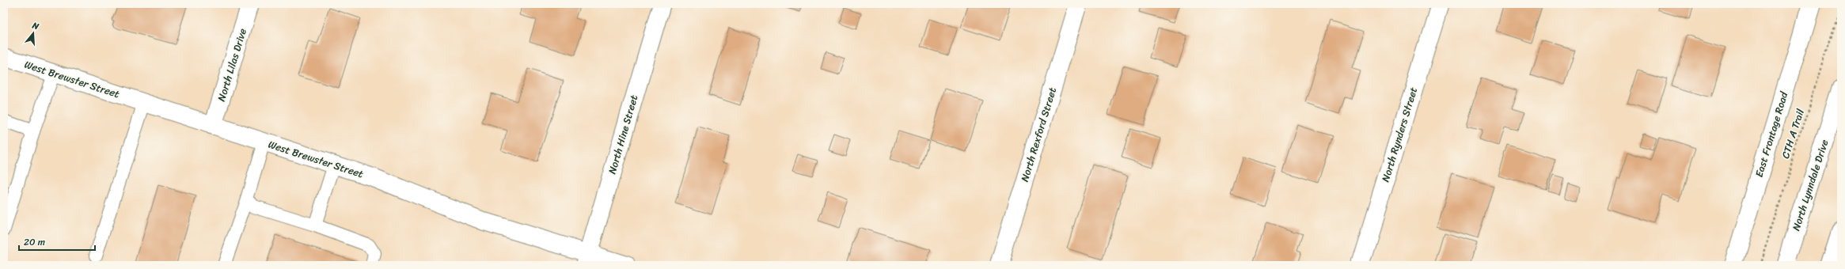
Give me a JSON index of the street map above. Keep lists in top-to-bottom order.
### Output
{
  "streets": {
    "street": [
      "North Lilas Drive",
      "West Brewster Street",
      "North Hine Street",
      "North Rexford Street",
      "North Rynders Street",
      "East Frontage Road",
      "North Lynndale Drive"
    ],
    "path": ["CTH A Trail"]
  },
  "crossings": [
    ["North Lilas Drive", "West Brewster Street"],
    ["West Brewster Street", "North Hine Street"]
  ],
  "scale_bar": "20 m",
  "north": "top"
}
